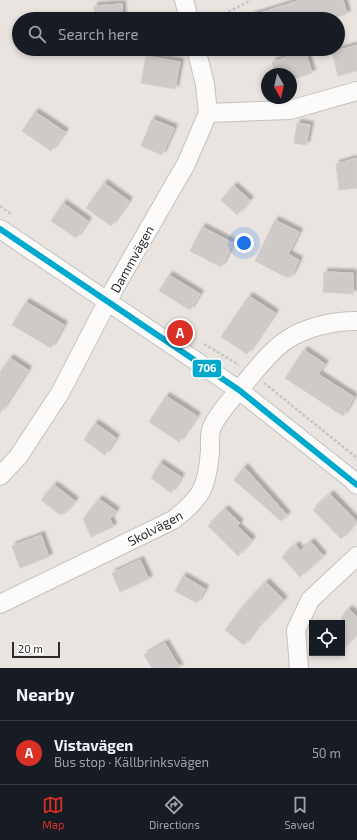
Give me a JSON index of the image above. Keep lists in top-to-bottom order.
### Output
{
  "streets": {
    "street": ["Dammvägen", "Skolvägen"]
  },
  "lines": ["transit line 706"],
  "scale_bar": "20 m",
  "north": "bottom",
  "page": {
    "search": "Search here",
    "pins": "A",
    "scale": "20 m",
    "heading": "Nearby",
    "list": [
      {
        "mark": "A",
        "name": "Vistavägen",
        "note": "Bus stop · Källbrinksvägen",
        "value": "50 m"
      }
    ],
    "nav": ["Map", "Directions", "Saved"]
  }
}
